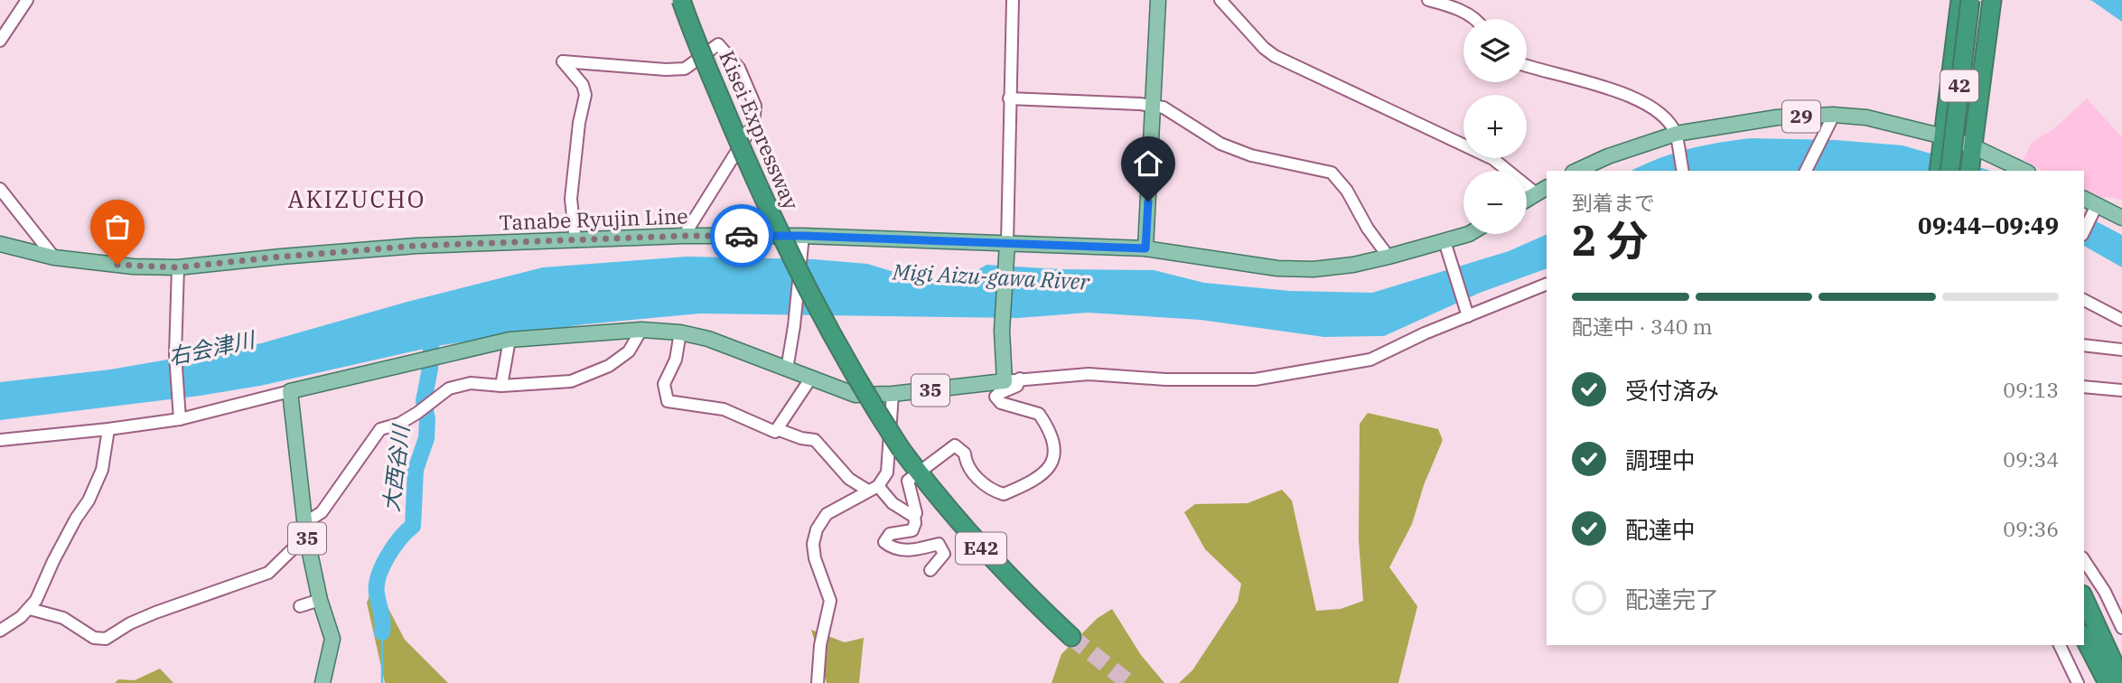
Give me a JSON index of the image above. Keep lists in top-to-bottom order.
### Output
{
  "streets": {
    "highway": ["42", "Kisei Expressway", "E42"],
    "main road": ["29", "Tanabe Ryujin Line", "35"]
  },
  "districts": ["AKIZUCHO"],
  "water": ["Migi Aizu-gawa River", "右会津川", "大西谷川"],
  "page": {
    "map_buttons": ["+", "−"],
    "heading": ["2 分", "到着まで", "09:44–09:49"],
    "bar": "配達中 · 340 m",
    "list": [
      ["受付済み", "09:13"],
      ["調理中", "09:34"],
      ["配達中", "09:36"],
      "配達完了"
    ]
  }
}
